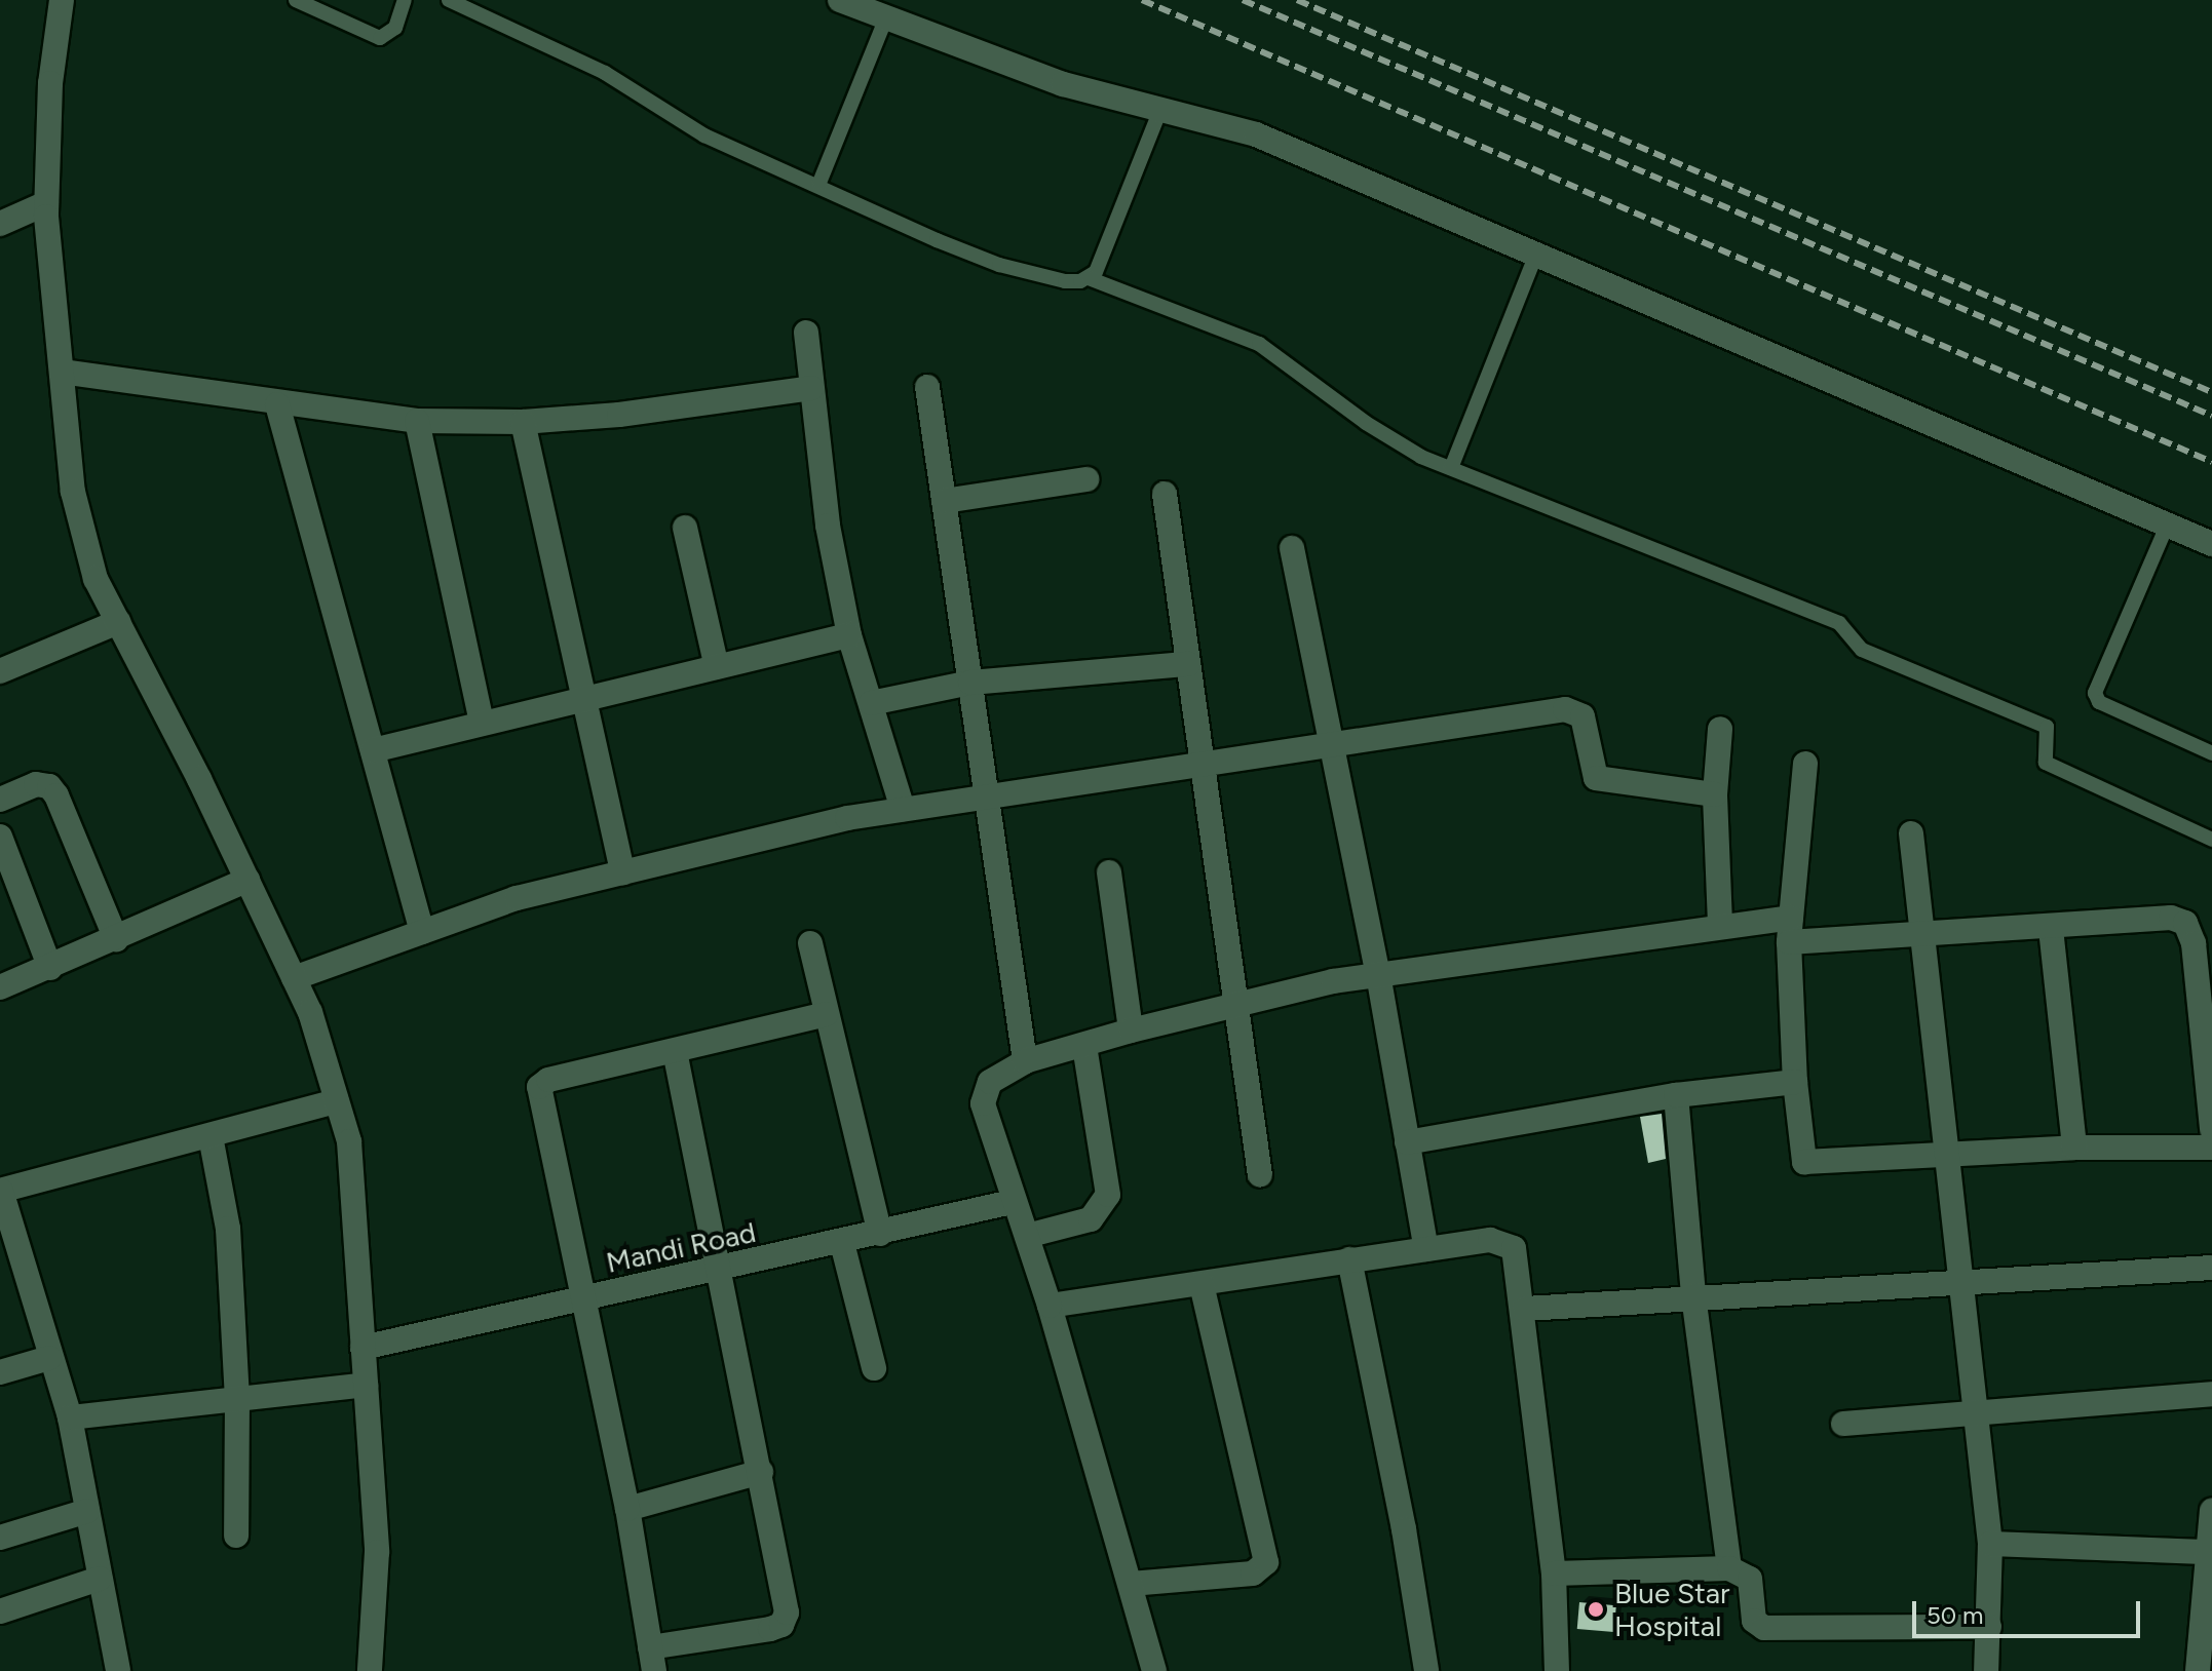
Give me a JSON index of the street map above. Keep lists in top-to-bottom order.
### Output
{
  "streets": {
    "street": ["Mandi Road"]
  },
  "places": ["Blue Star Hospital"],
  "scale_bar": "50 m"
}
